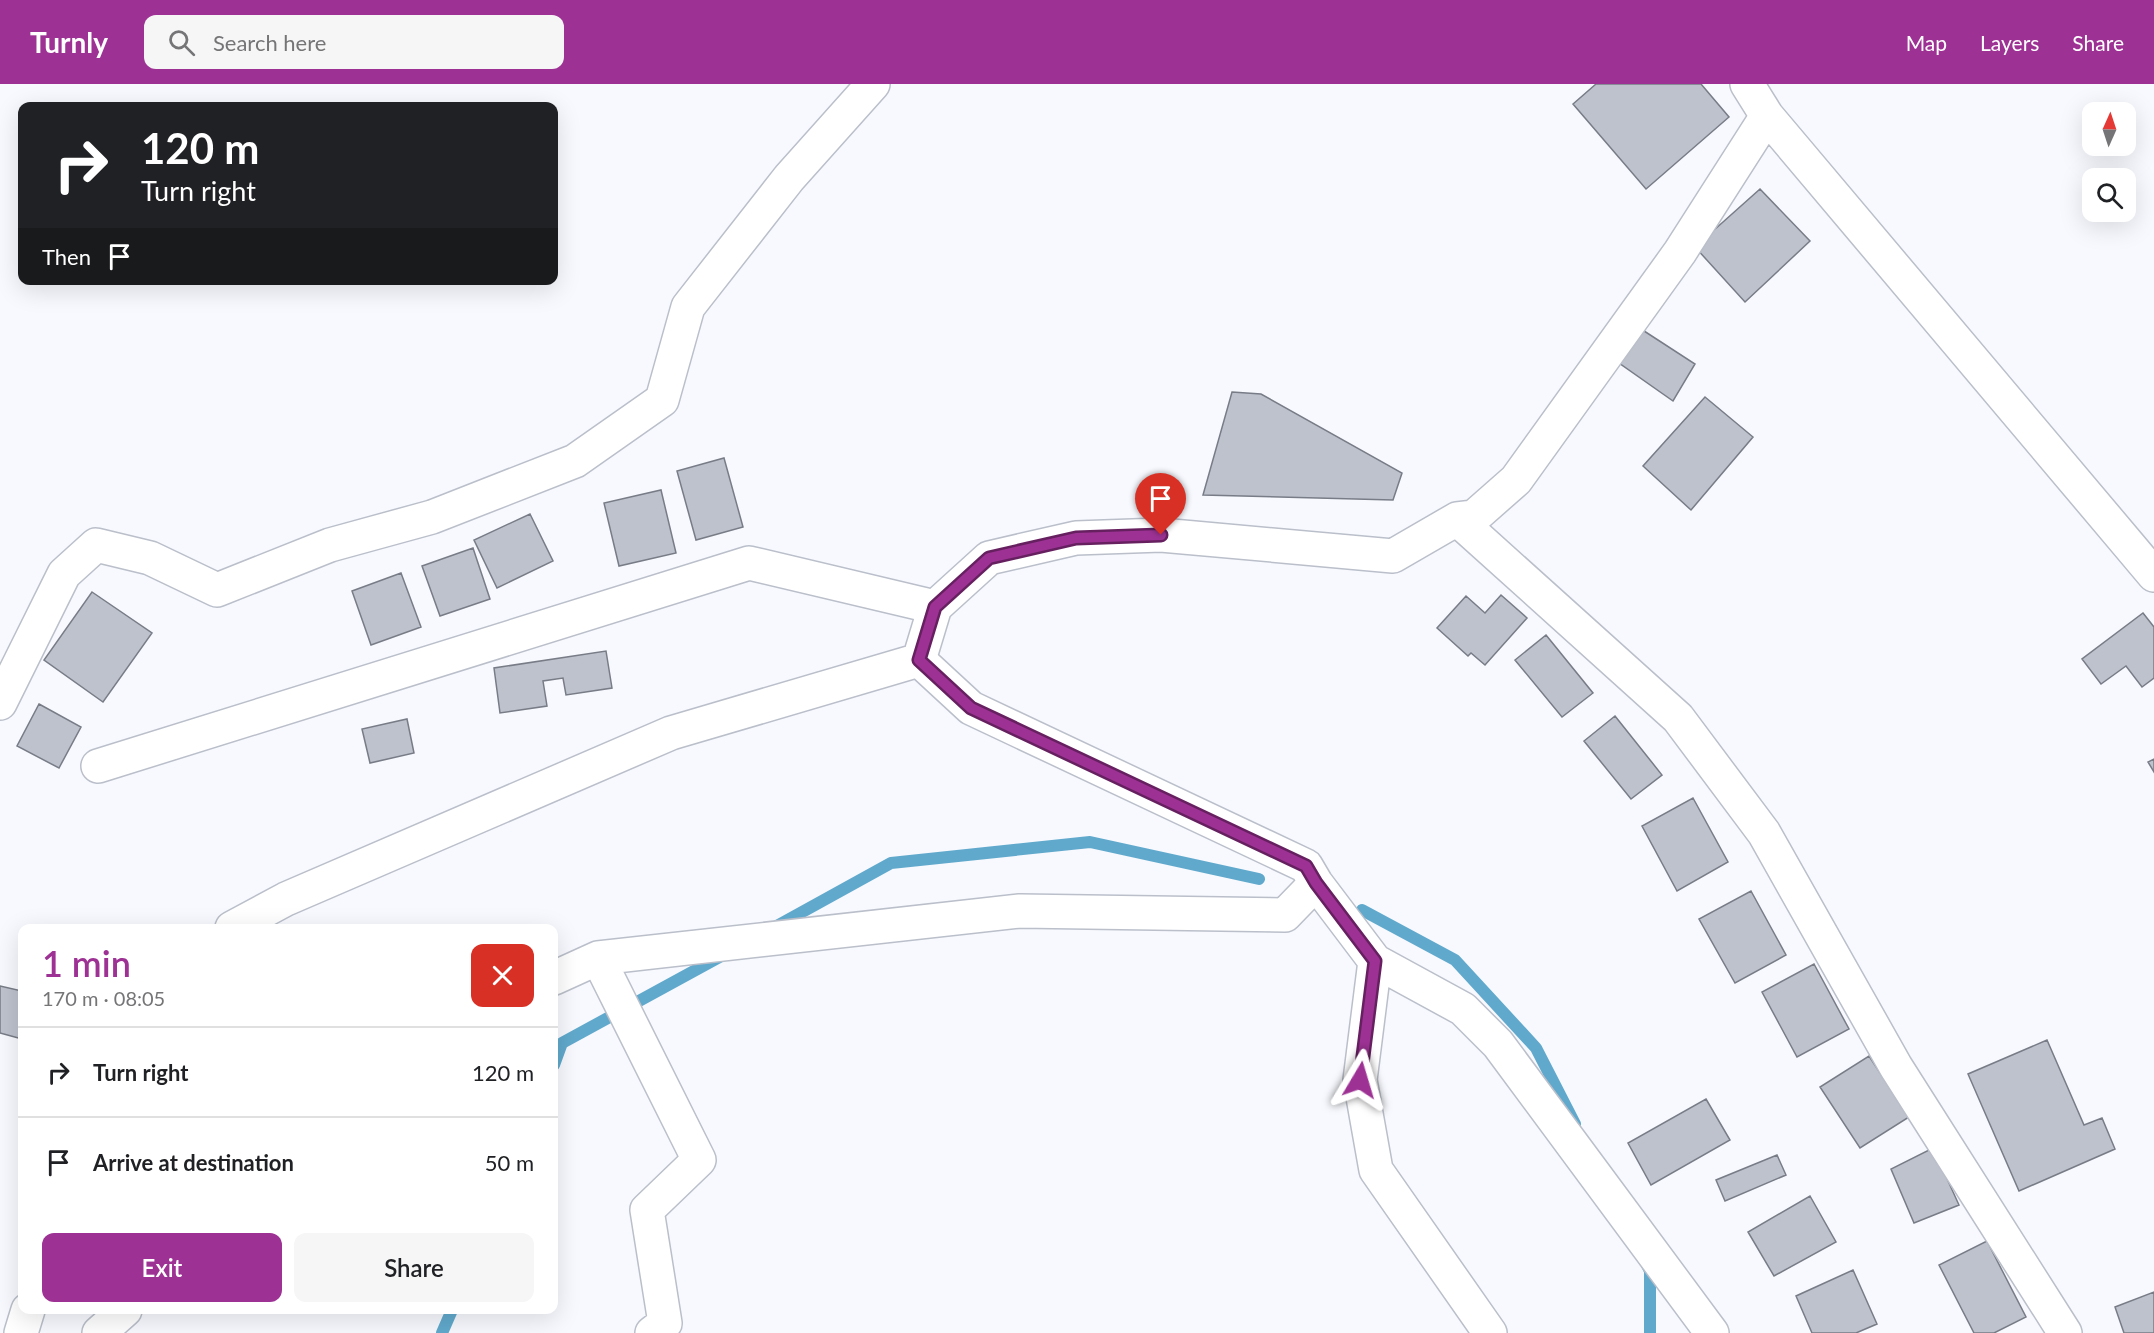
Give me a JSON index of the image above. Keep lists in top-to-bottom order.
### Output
{
  "north": "top",
  "page": {
    "header": "Turnly",
    "search": "Search here",
    "nav": ["Map", "Layers", "Share"],
    "turn": ["120 m", "Turn right"],
    "then": "Then",
    "heading": ["1 min", "170 m · 08:05"],
    "list": [
      {
        "name": "Turn right",
        "value": "120 m"
      },
      {
        "name": "Arrive at destination",
        "value": "50 m"
      }
    ],
    "buttons": ["Exit", "Share"]
  }
}
